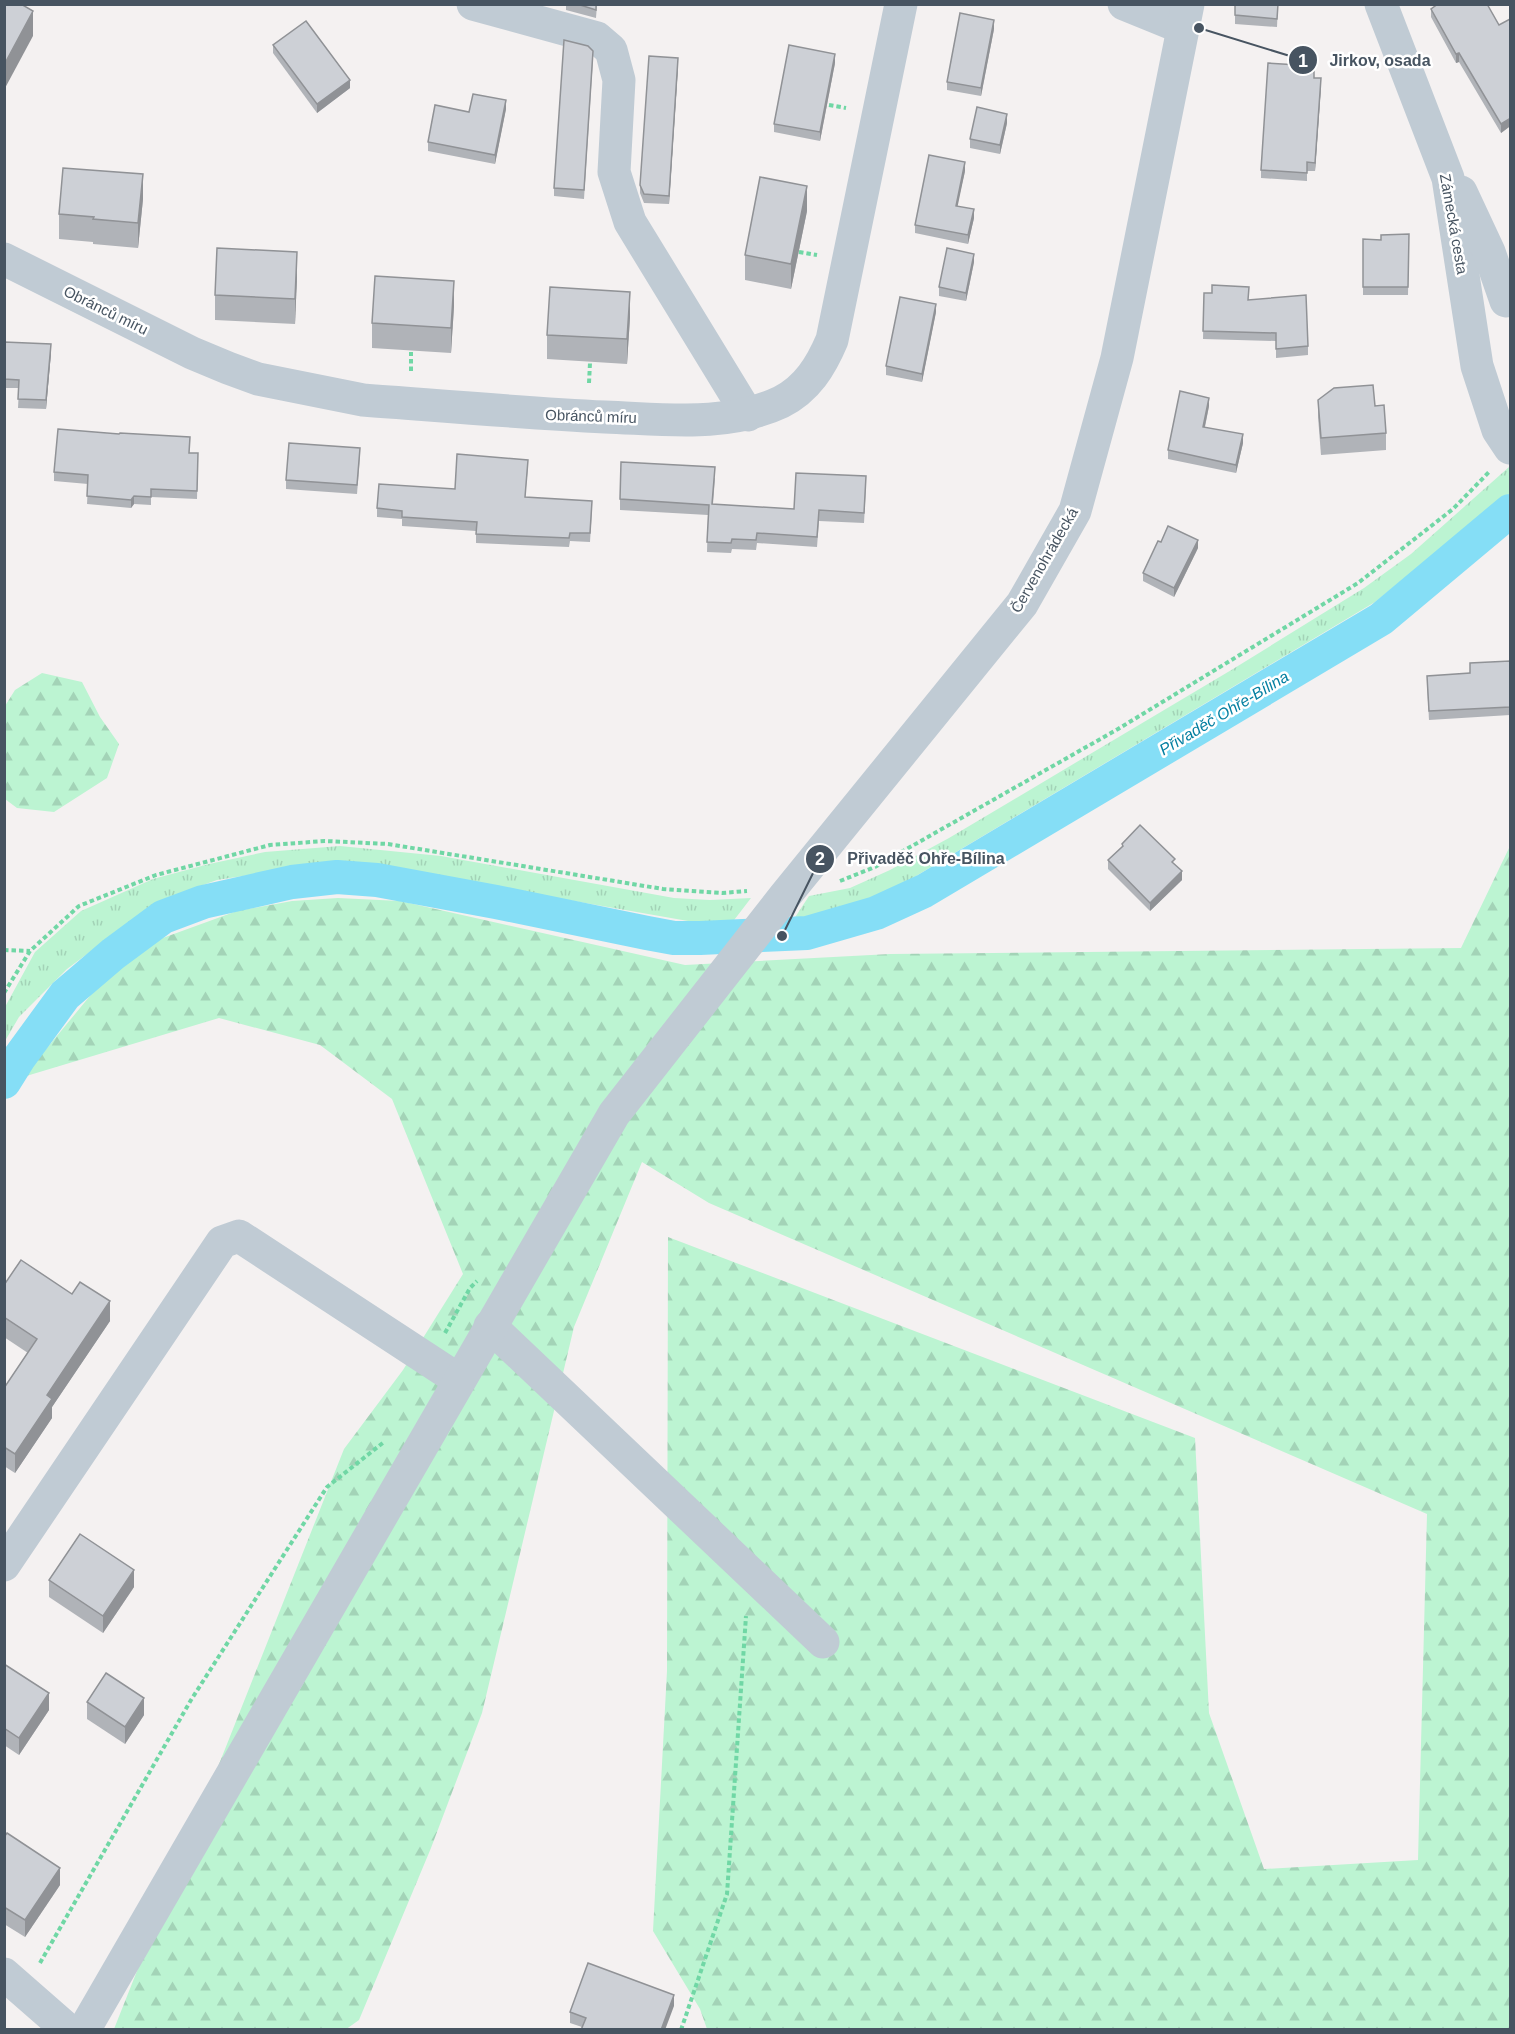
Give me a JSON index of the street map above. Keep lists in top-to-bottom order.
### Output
{
  "streets": {
    "street": ["Zámecká cesta", "Obránců míru", "Červenohrádecká"]
  },
  "water": ["Přivaděč Ohře-Bílina"],
  "places": ["Jirkov, osada", "Přivaděč Ohře-Bílina"]
}
